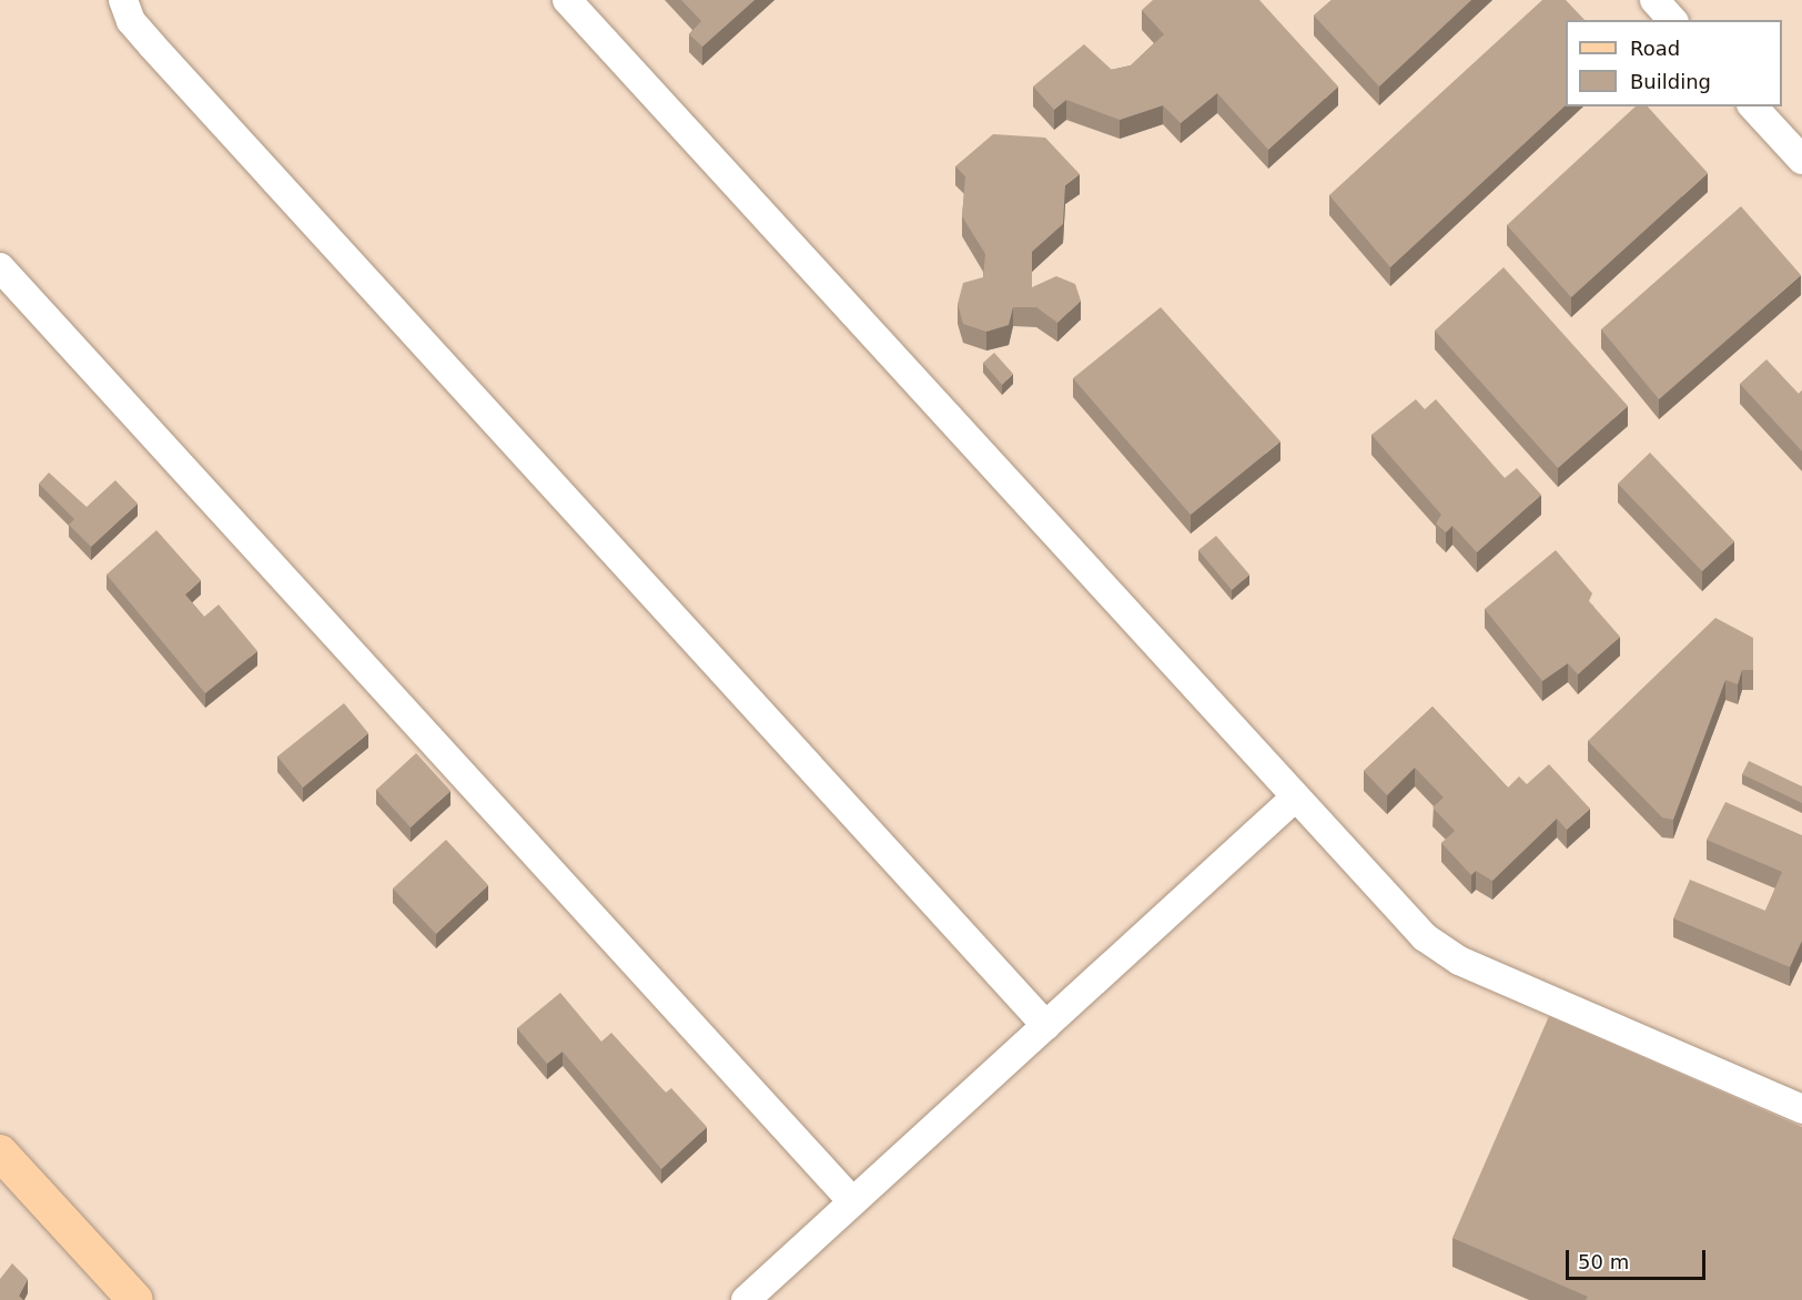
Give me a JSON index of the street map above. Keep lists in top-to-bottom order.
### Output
{
  "legend": ["Road", "Building"],
  "scale_bar": "50 m"
}
